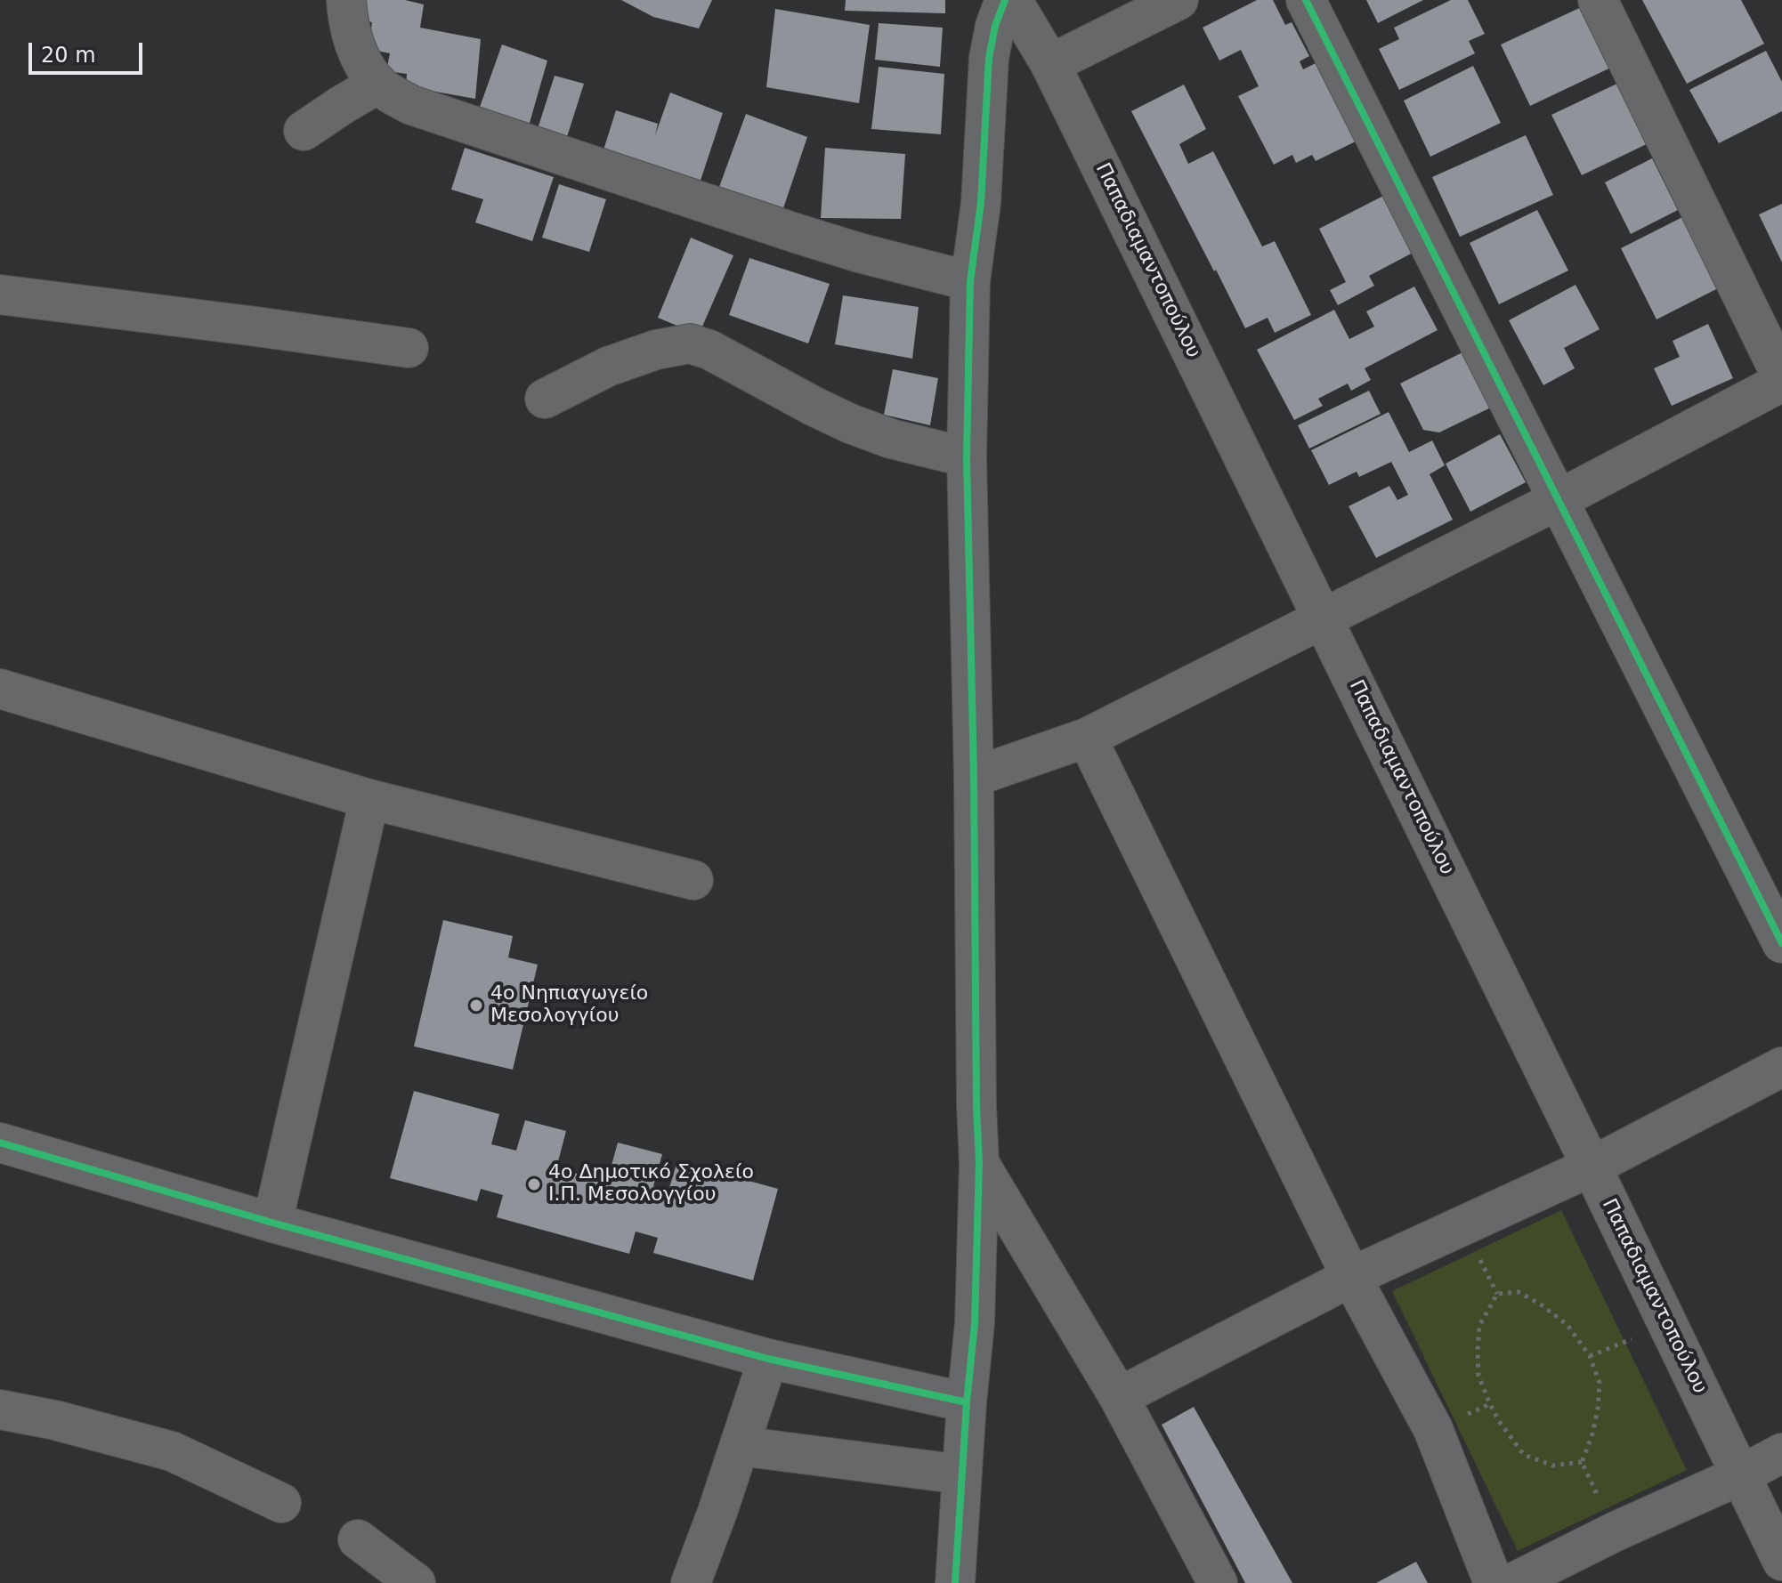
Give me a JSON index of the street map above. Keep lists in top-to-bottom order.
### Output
{
  "streets": {
    "street": ["Παπαδιαμαντοπούλου"]
  },
  "places": ["4ο Νηπιαγωγείο Μεσολογγίου", "4ο Δημοτικό Σχολείο Ι.Π. Μεσολογγίου"],
  "scale_bar": "20 m"
}
